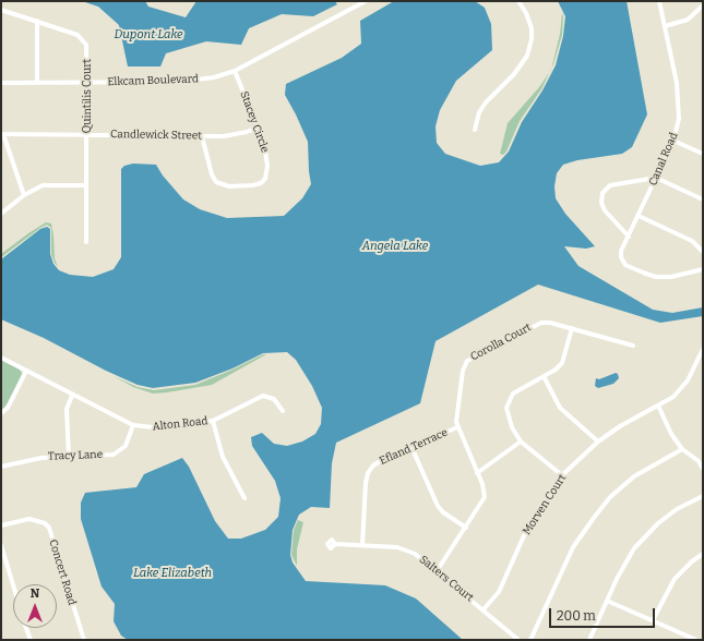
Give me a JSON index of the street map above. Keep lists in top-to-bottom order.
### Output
{
  "streets": {
    "street": [
      "Elkcam Boulevard",
      "Quintilis Court",
      "Stacey Circle",
      "Candlewick Street",
      "Canal Road",
      "Corolla Court",
      "Alton Road",
      "Efland Terrace",
      "Tracy Lane",
      "Morven Court",
      "Concert Road",
      "Salters Court"
    ]
  },
  "crossings": [
    ["Elkcam Boulevard", "Quintilis Court"],
    ["Elkcam Boulevard", "Stacey Circle"],
    ["Quintilis Court", "Candlewick Street"],
    ["Stacey Circle", "Candlewick Street"],
    ["Corolla Court", "Efland Terrace"],
    ["Corolla Court", "Salters Court"],
    ["Alton Road", "Tracy Lane"],
    ["Efland Terrace", "Salters Court"],
    ["Morven Court", "Salters Court"]
  ],
  "water": ["Dupont Lake", "Angela Lake", "Lake Elizabeth"],
  "scale_bar": "200 m",
  "north": "top"
}
